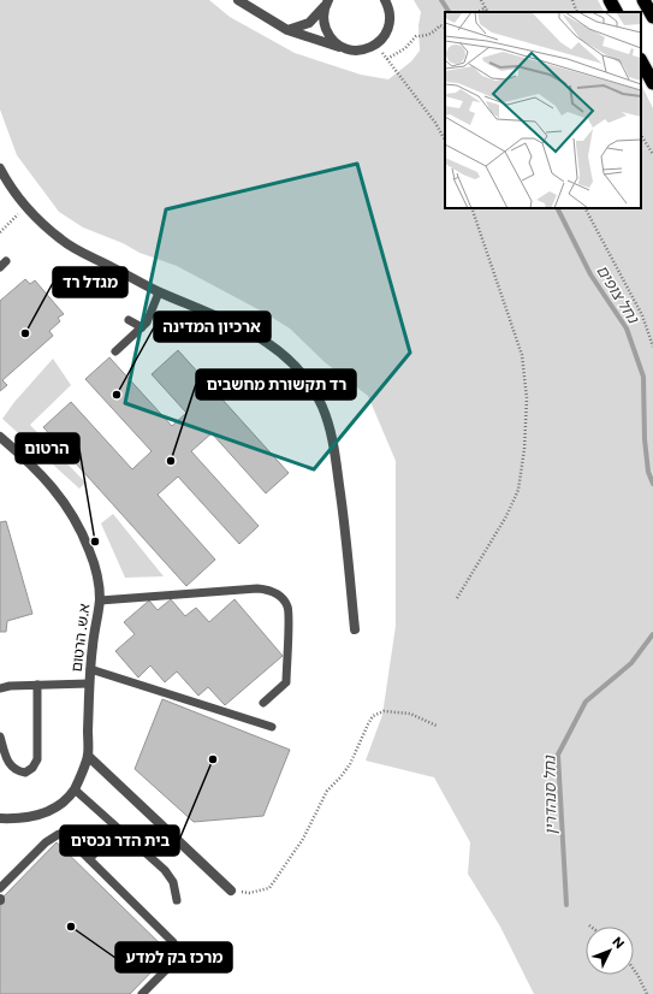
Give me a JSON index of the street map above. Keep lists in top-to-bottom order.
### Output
{
  "streets": {
    "street": ["א.ש. הרטום"]
  },
  "water": ["נחל צופים", "נחל סנהדרין"],
  "places": [
    "מגדל רד",
    "ארכיון המדינה",
    "רד תקשורת מחשבים",
    "הרטום",
    "בית הדר נכסים",
    "מרכז בק למדע"
  ],
  "north": "top right"
}
